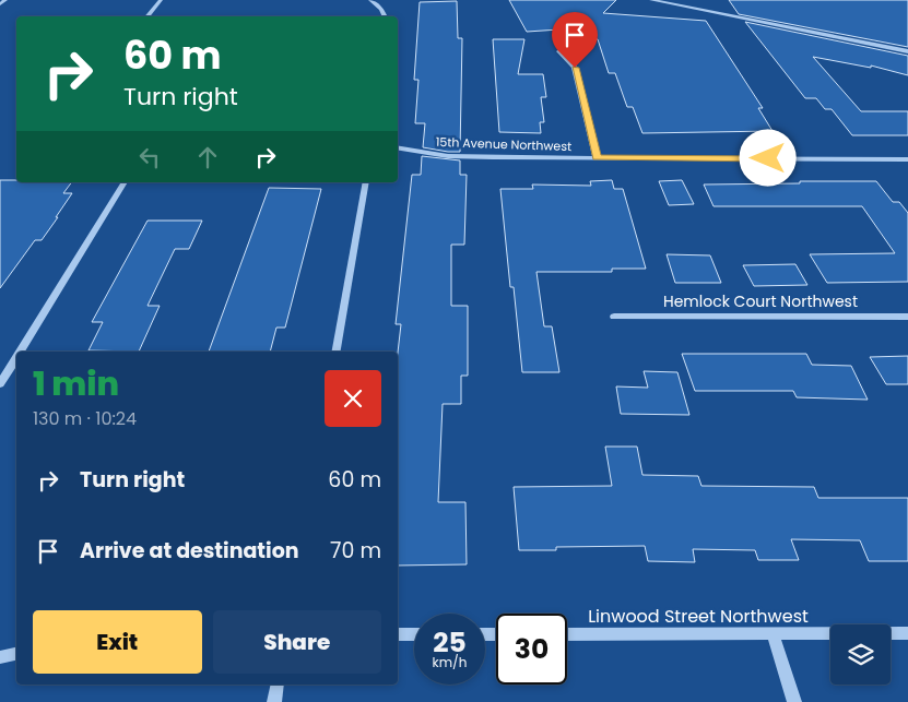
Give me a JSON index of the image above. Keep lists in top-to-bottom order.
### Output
{
  "streets": {
    "street": ["15th Avenue Northwest", "Hemlock Court Northwest", "Linwood Street Northwest"]
  },
  "page": {
    "turn": ["60 m", "Turn right"],
    "heading": ["1 min", "130 m · 10:24"],
    "list": [
      {
        "name": "Turn right",
        "value": "60 m"
      },
      {
        "name": "Arrive at destination",
        "value": "70 m"
      }
    ],
    "buttons": ["Exit", "Share"],
    "speed": "25 km/h",
    "limit": "30"
  }
}
